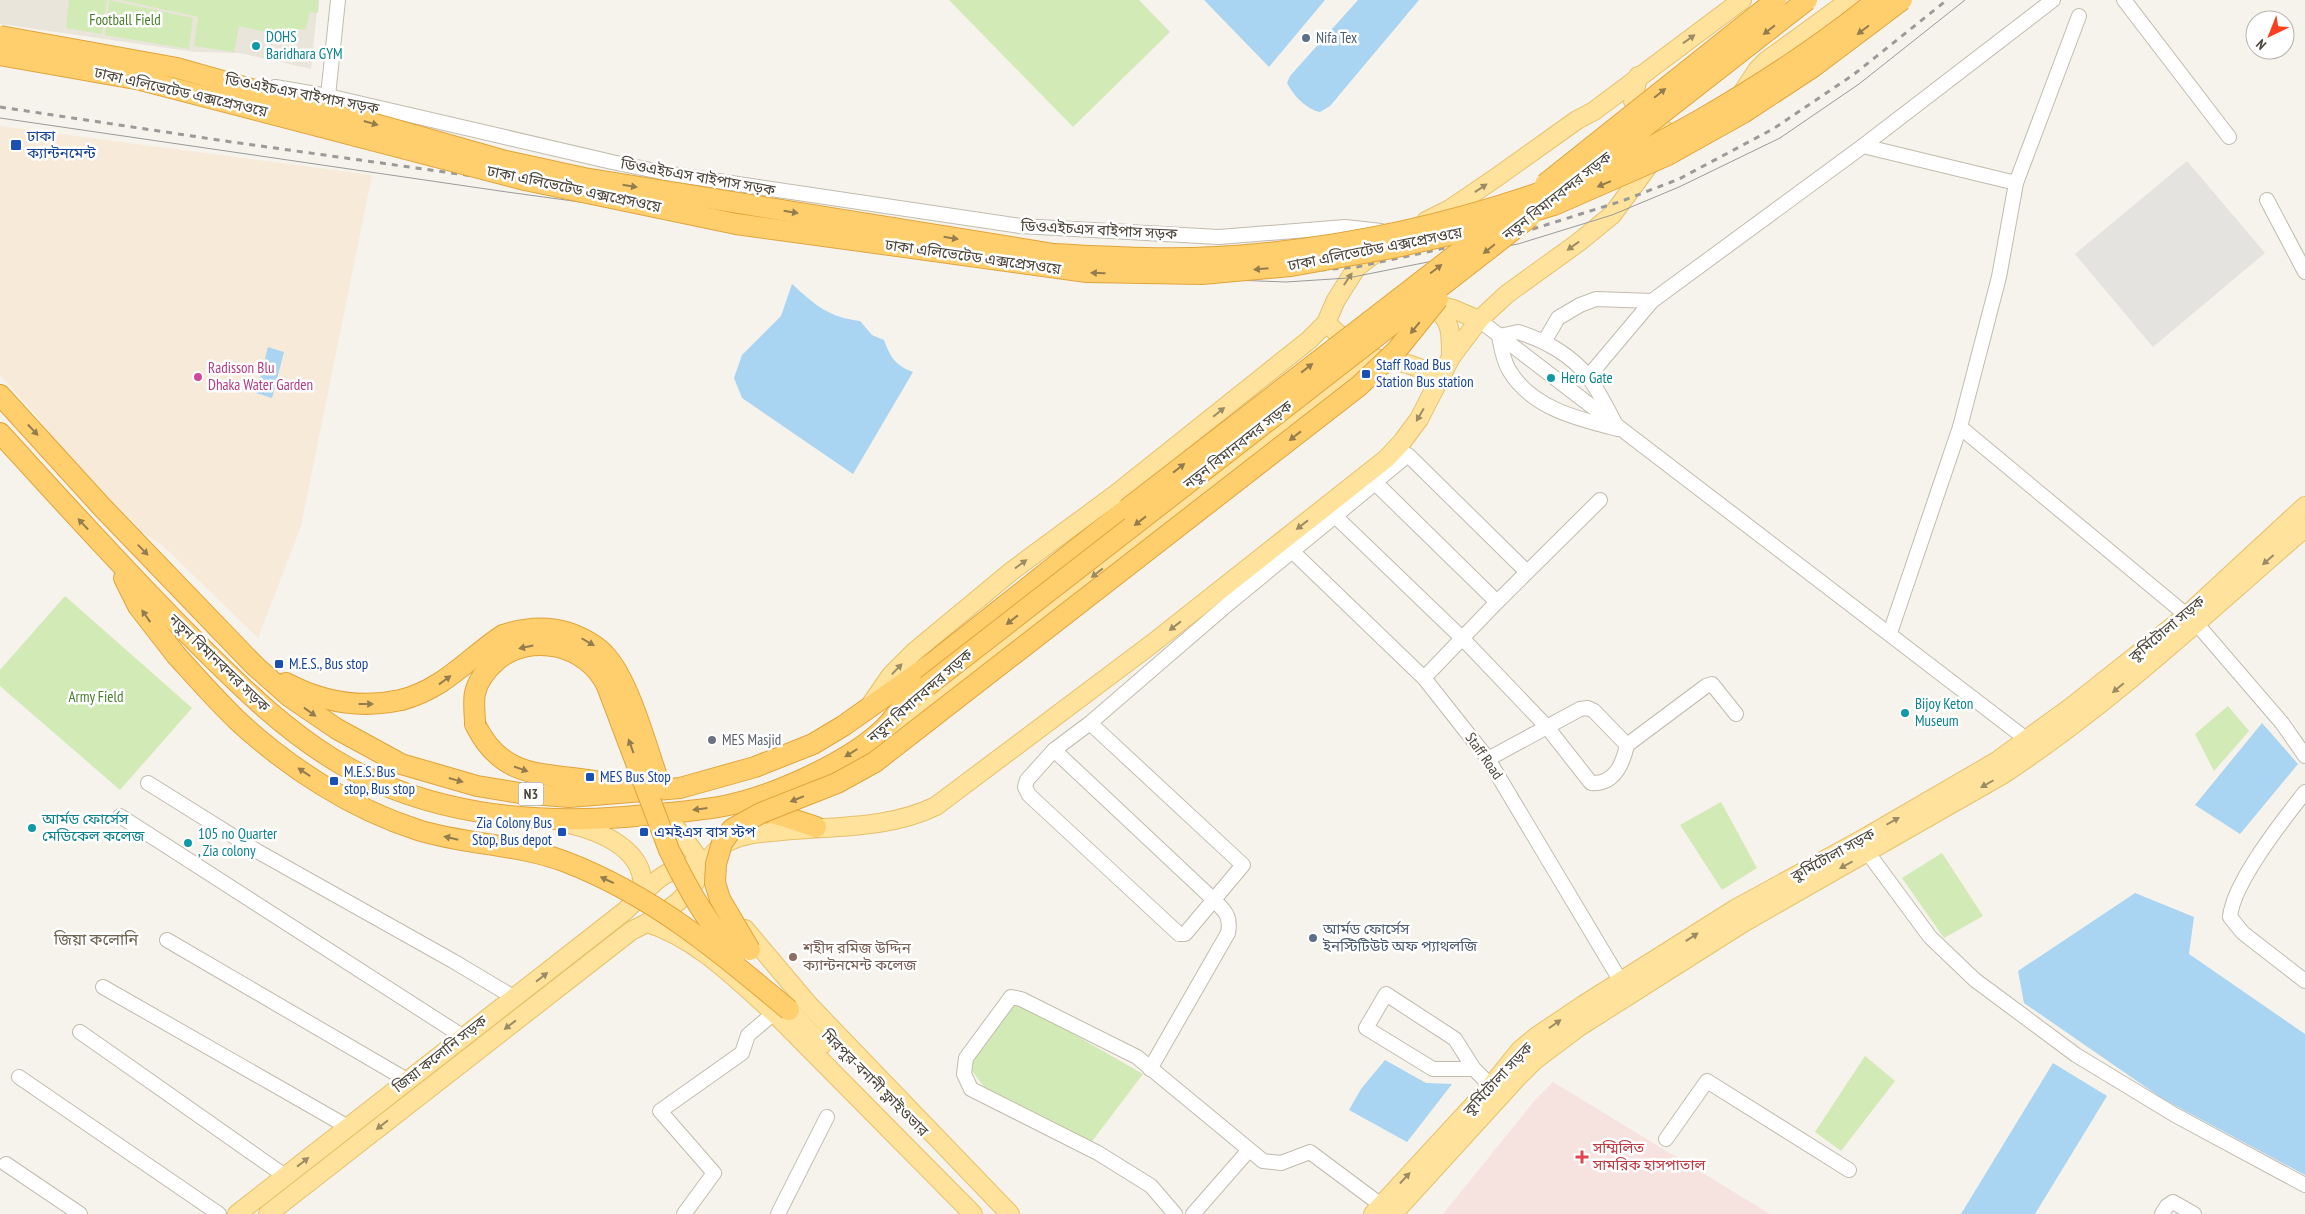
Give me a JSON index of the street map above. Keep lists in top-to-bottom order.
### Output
{
  "streets": {
    "highway": ["ঢাকা এলিভেটেড এক্সপ্রেসওয়ে", "নতুন বিমানবন্দর সড়ক", "N3"],
    "main road": ["কুর্মিটোলা সড়ক", "জিয়া কলোনি সড়ক", "মিরপুর-বনানী ফ্লাইওভার"],
    "street": ["ডিওএইচএস বাইপাস সড়ক", "Staff Road"]
  },
  "crossings": [
    ["কুর্মিটোলা সড়ক", "Staff Road"]
  ],
  "districts": ["জিয়া কলোনি"],
  "parks": ["Football Field", "Army Field"],
  "places": {
    "other": [
      "Nifa Tex",
      "DOHS Baridhara GYM",
      "Radisson Blu Dhaka Water Garden",
      "Hero Gate",
      "Bijoy Keton Museum",
      "MES Masjid",
      "আর্মড ফোর্সেস মেডিকেল কলেজ",
      "105 no Quarter , Zia colony",
      "আর্মড ফোর্সেস ইনস্টিটিউট অফ প্যাথলজি",
      "শহীদ রমিজ উদ্দিন ক্যান্টনমেন্ট কলেজ"
    ],
    "transit": [
      "ঢাকা ক্যান্টনমেন্ট",
      "Staff Road Bus Station Bus station",
      "M.E.S., Bus stop",
      "MES Bus Stop",
      "M.E.S. Bus stop, Bus stop",
      "Zia Colony Bus Stop, Bus depot",
      "এমইএস বাস স্টপ"
    ],
    "health": ["সম্মিলিত সামরিক হাসপাতাল"]
  },
  "north": "bottom left"
}
